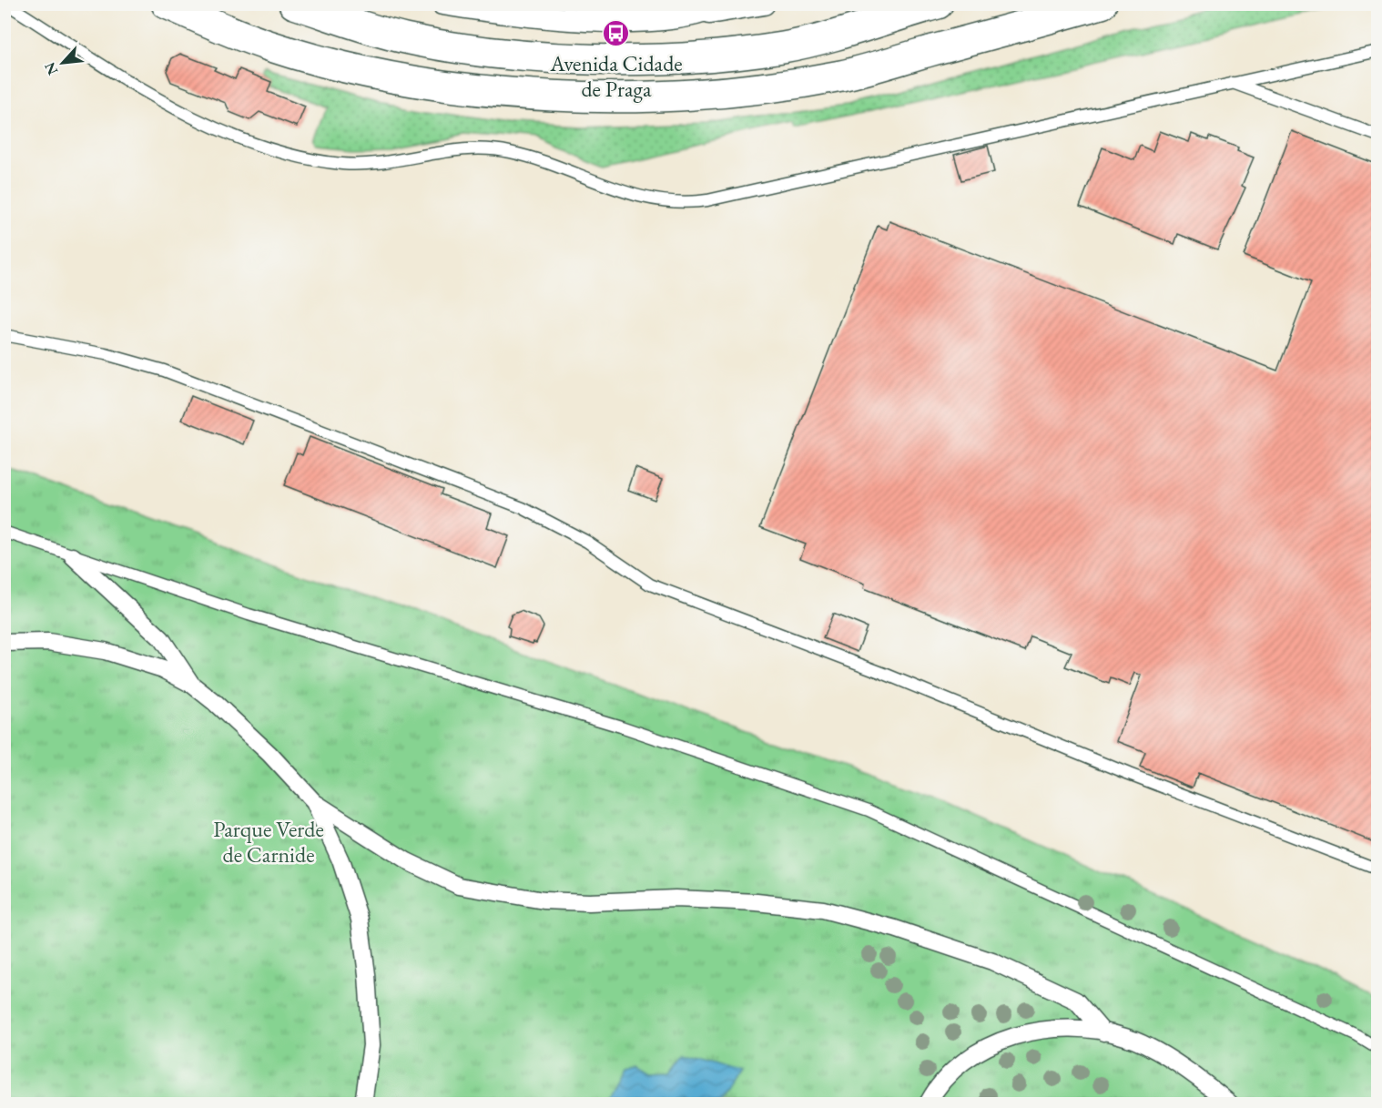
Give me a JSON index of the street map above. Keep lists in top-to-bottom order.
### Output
{
  "parks": ["Parque Verde de Carnide"],
  "places": {
    "bus stop": ["Avenida Cidade de Praga"]
  },
  "north": "bottom left"
}
